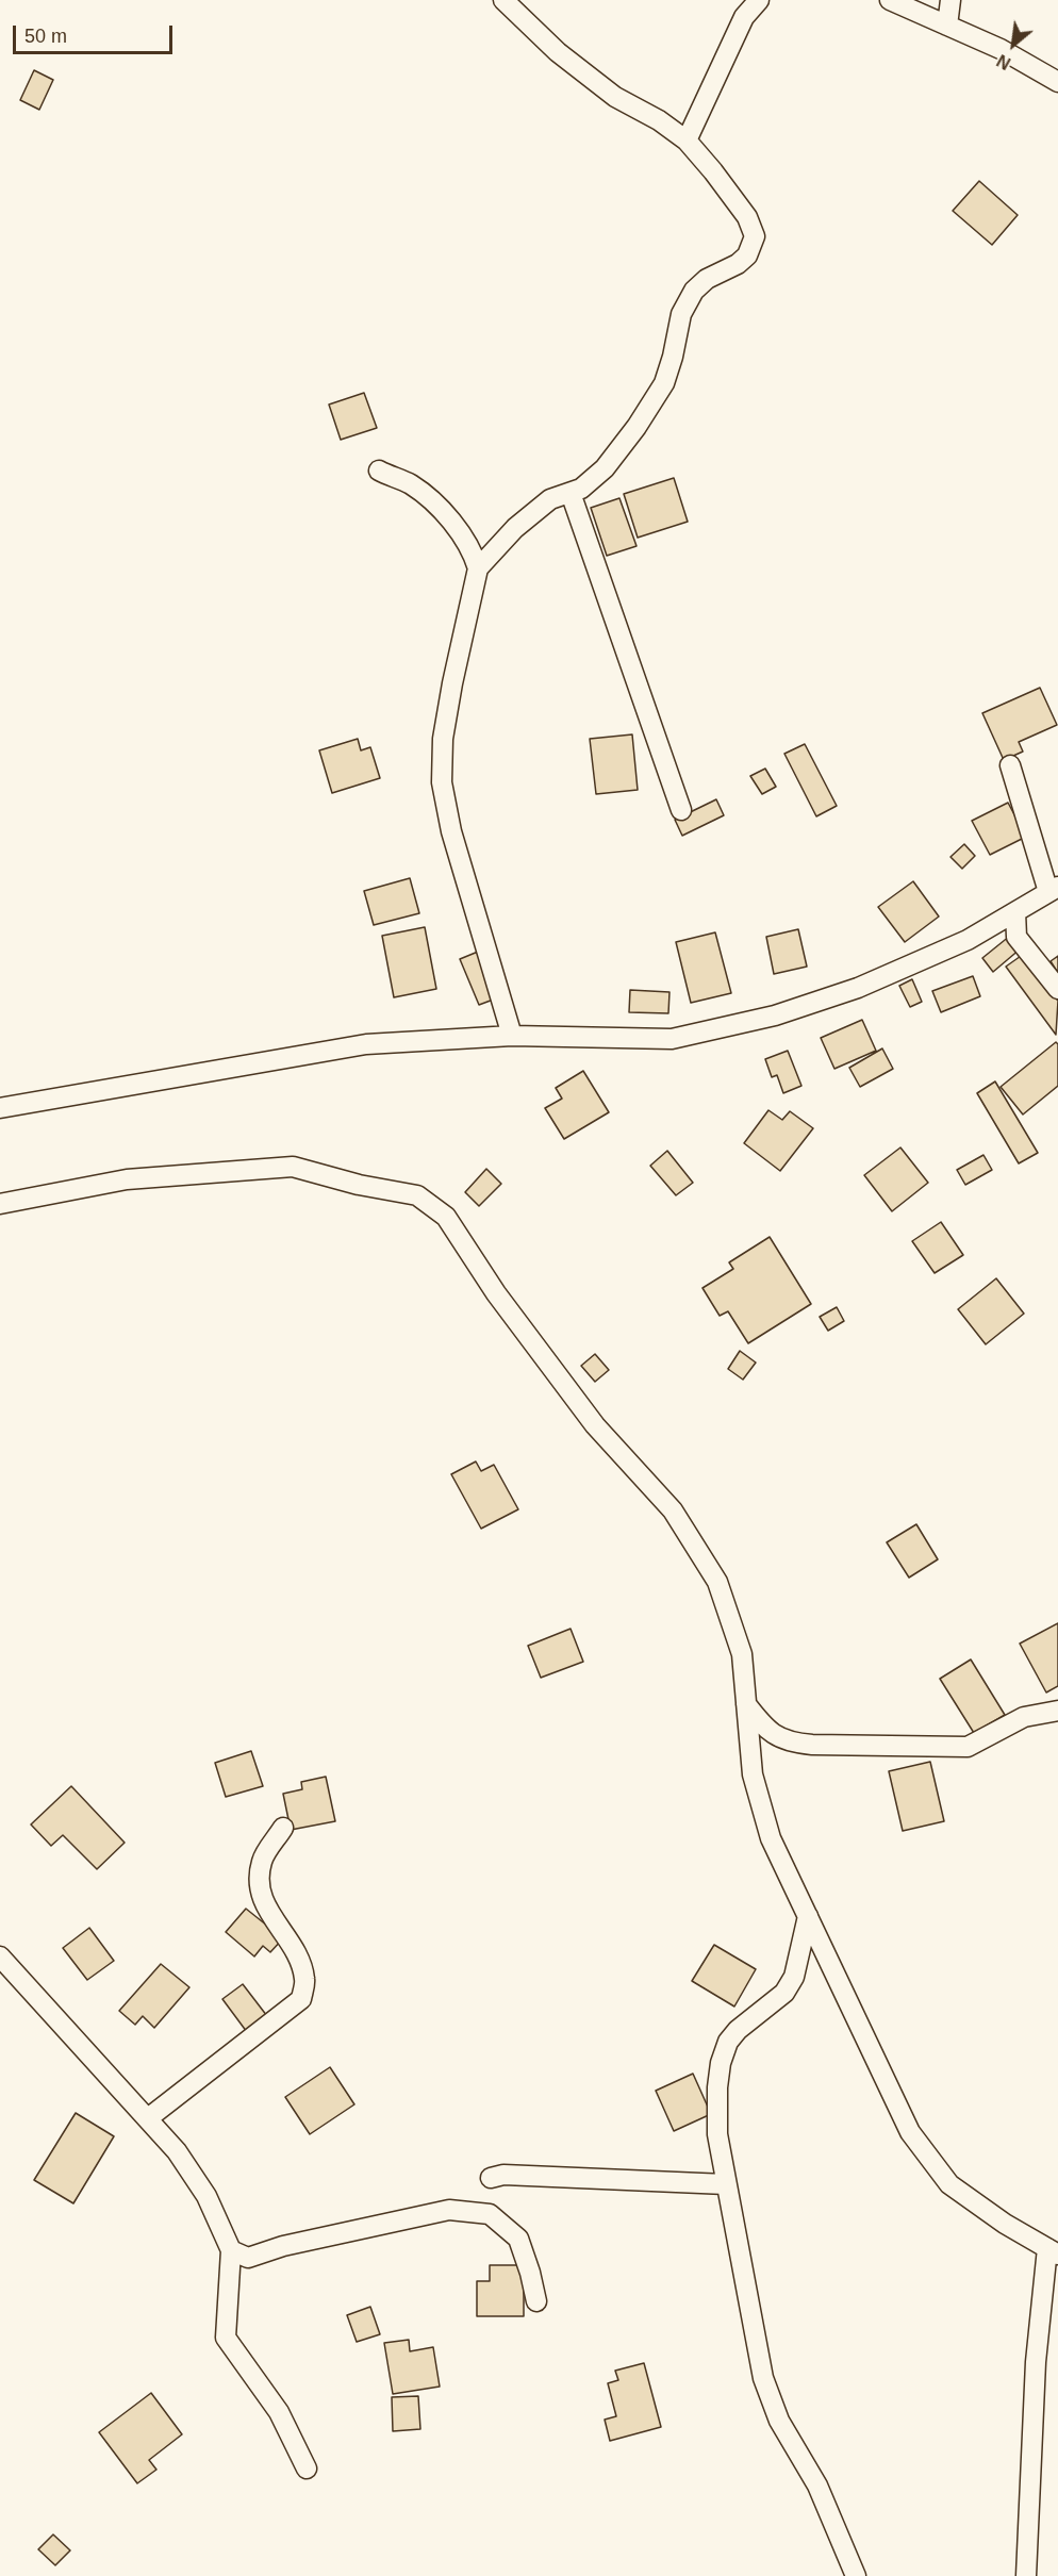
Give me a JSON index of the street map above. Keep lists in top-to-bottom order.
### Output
{
  "scale_bar": "50 m",
  "north": "bottom left"
}
